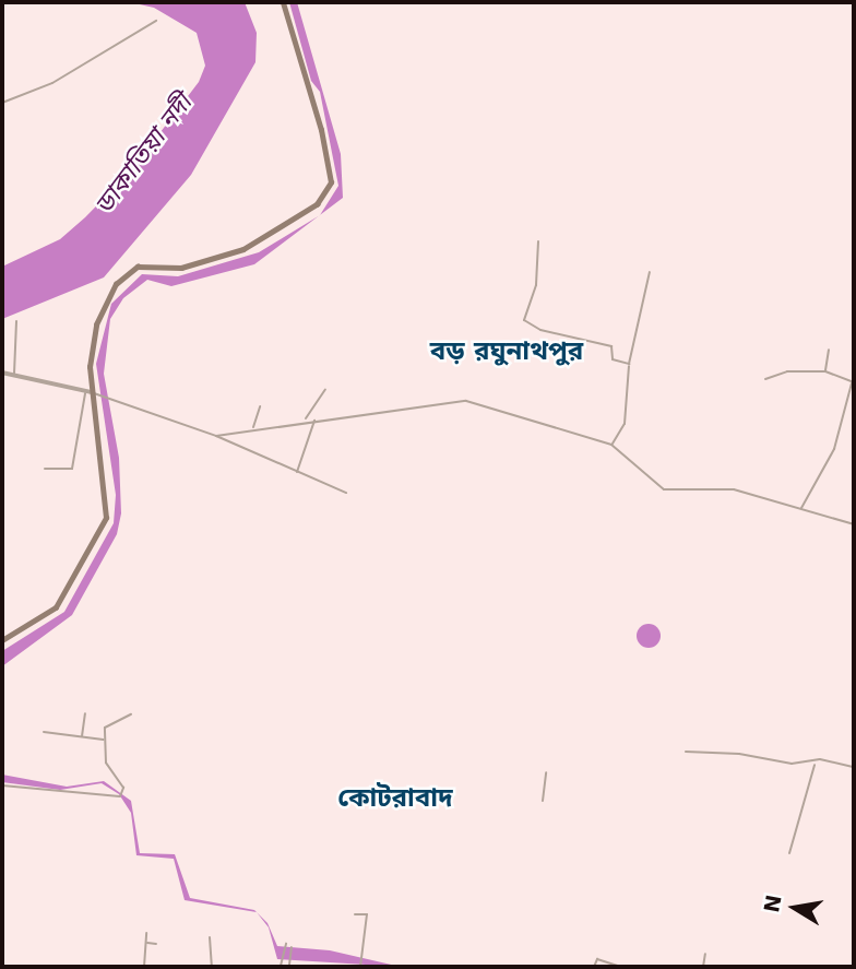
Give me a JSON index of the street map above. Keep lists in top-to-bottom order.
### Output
{
  "districts": ["বড় রঘুনাথপুর", "কোটরাবাদ"],
  "water": ["ডাকাতিয়া নদী"],
  "north": "left"
}
